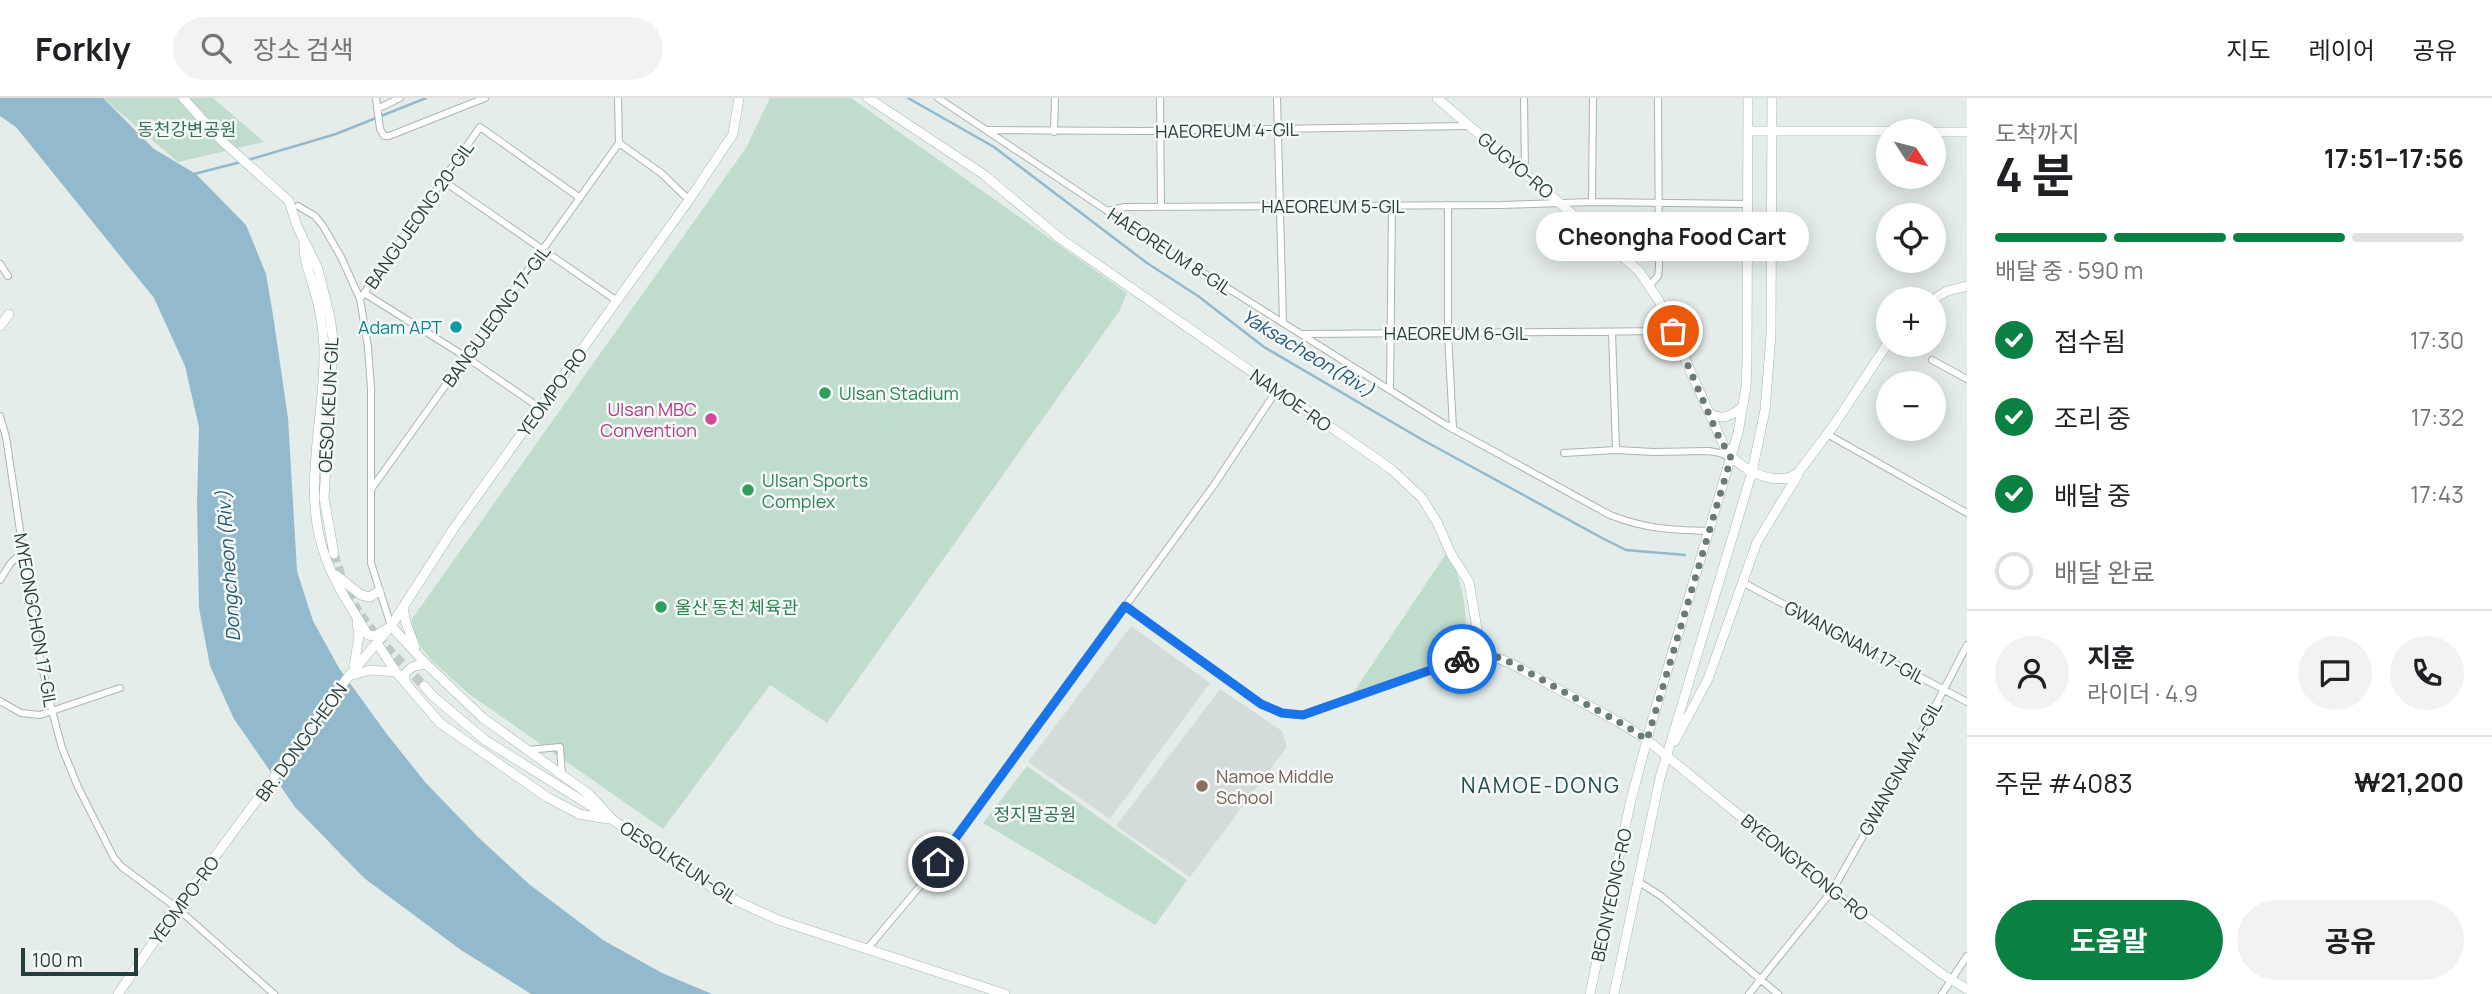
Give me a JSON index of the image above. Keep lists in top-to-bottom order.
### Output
{
  "streets": {
    "main road": [
      "GUGYO-RO",
      "YEOMPO-RO",
      "NAMOE-RO",
      "OESOLKEUN-GIL",
      "BR. DONGCHEON",
      "BYEONGYEONG-RO",
      "BEONYEONG-RO"
    ],
    "street": [
      "HAEOREUM 4-GIL",
      "HAEOREUM 5-GIL",
      "BANGUJEONG 20-GIL",
      "HAEOREUM 8-GIL",
      "BANGUJEONG 17-GIL",
      "HAEOREUM 6-GIL",
      "MYEONGCHON 17-GIL",
      "GWANGNAM 17-GIL",
      "GWANGNAM 4-GIL"
    ]
  },
  "crossings": [
    ["HAEOREUM 4-GIL", "GUGYO-RO"],
    ["HAEOREUM 4-GIL", "HAEOREUM 8-GIL"],
    ["GUGYO-RO", "HAEOREUM 5-GIL"],
    ["GUGYO-RO", "HAEOREUM 6-GIL"],
    ["GUGYO-RO", "BEONYEONG-RO"],
    ["HAEOREUM 5-GIL", "HAEOREUM 8-GIL"],
    ["HAEOREUM 5-GIL", "BEONYEONG-RO"],
    ["BANGUJEONG 20-GIL", "BANGUJEONG 17-GIL"],
    ["BANGUJEONG 20-GIL", "YEOMPO-RO"],
    ["HAEOREUM 8-GIL", "HAEOREUM 6-GIL"],
    ["HAEOREUM 8-GIL", "BEONYEONG-RO"],
    ["YEOMPO-RO", "MYEONGCHON 17-GIL"],
    ["YEOMPO-RO", "BR. DONGCHEON"],
    ["GWANGNAM 17-GIL", "GWANGNAM 4-GIL"],
    ["GWANGNAM 4-GIL", "BYEONGYEONG-RO"],
    ["BYEONGYEONG-RO", "BEONYEONG-RO"]
  ],
  "districts": ["NAMOE-DONG"],
  "water": ["Yaksacheon(Riv.)", "Dongcheon (Riv.)"],
  "parks": ["동천강변공원", "정지말공원"],
  "places": [
    "Adam APT",
    "Cheongha Food Cart",
    "Ulsan Stadium",
    "Ulsan MBC Convention",
    "Ulsan Sports Complex",
    "울산 동천 체육관",
    "Namoe Middle School"
  ],
  "scale_bar": "100 m",
  "north": "bottom right",
  "page": {
    "header": "Forkly",
    "search": "장소 검색",
    "nav": ["지도", "레이어", "공유"],
    "heading": ["4 분", "도착까지", "17:51–17:56"],
    "panel": [
      "지훈",
      "라이더 · 4.9",
      "주문 #4083",
      "₩21,200"
    ],
    "map_buttons": ["+", "−"],
    "bubble": "Cheongha Food Cart",
    "bar": "배달 중 · 590 m",
    "list": [
      ["접수됨", "17:30"],
      ["조리 중", "17:32"],
      ["배달 중", "17:43"],
      "배달 완료"
    ],
    "buttons": ["도움말", "공유"],
    "scale": "100 m"
  }
}
